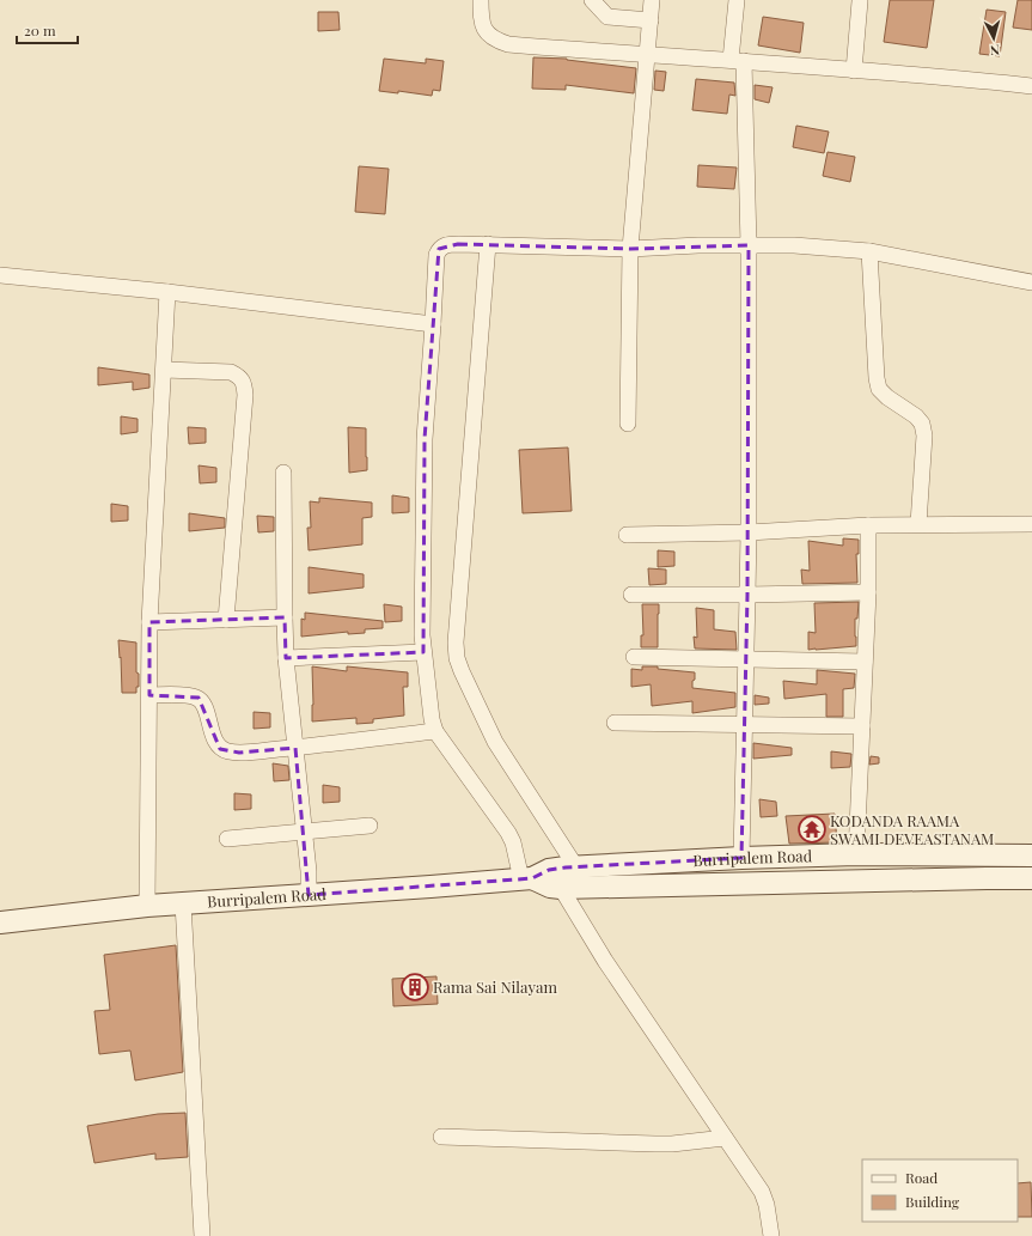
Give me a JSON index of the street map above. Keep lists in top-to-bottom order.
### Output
{
  "streets": {
    "main road": ["Burripalem Road"]
  },
  "places": {
    "temple": ["KODANDA RAAMA SWAMI DEVEASTANAM"],
    "building": ["Rama Sai Nilayam"]
  },
  "legend": ["Road", "Building"],
  "scale_bar": "20 m",
  "north": "bottom"
}
